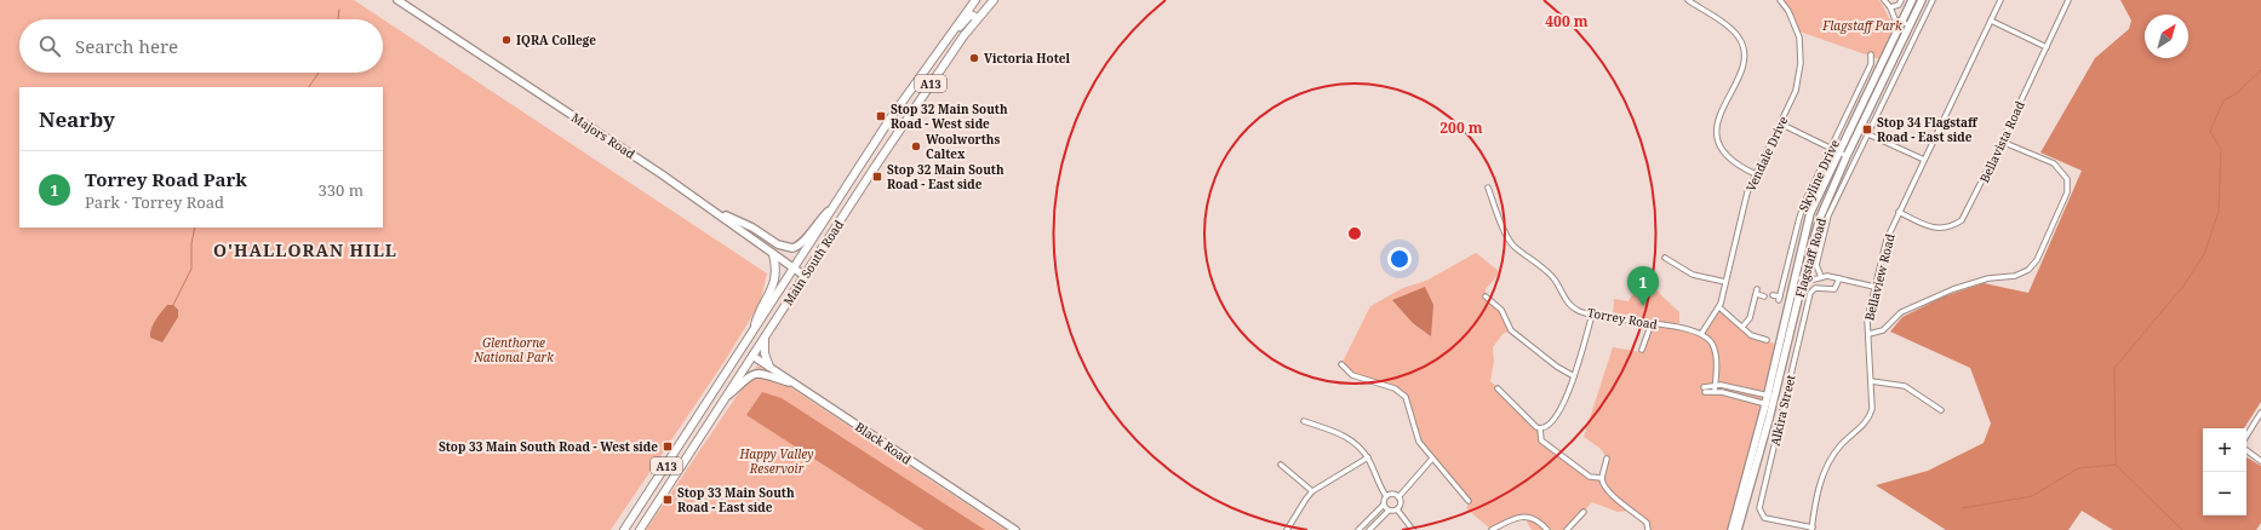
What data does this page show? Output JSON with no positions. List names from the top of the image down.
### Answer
{
  "streets": {
    "highway": ["A13", "Main South Road"],
    "main road": ["Majors Road", "Flagstaff Road", "Black Road"],
    "street": [
      "Bellavista Road",
      "Vendale Drive",
      "Skyline Drive",
      "Bellaview Road",
      "Torrey Road",
      "Alkira Street"
    ]
  },
  "crossings": [
    ["A13", "Majors Road"],
    ["A13", "Main South Road"],
    ["A13", "Black Road"],
    ["Majors Road", "Main South Road"],
    ["Bellavista Road", "Bellaview Road"],
    ["Vendale Drive", "Torrey Road"],
    ["Skyline Drive", "Flagstaff Road"],
    ["Main South Road", "Black Road"],
    ["Bellaview Road", "Alkira Street"]
  ],
  "districts": ["O'HALLORAN HILL"],
  "parks": ["Flagstaff Park", "Glenthorne National Park", "Happy Valley Reservoir"],
  "places": {
    "other": ["IQRA College", "Victoria Hotel", "Woolworths Caltex"],
    "transit": [
      "Stop 32 Main South Road - West side",
      "Stop 34 Flagstaff Road - East side",
      "Stop 32 Main South Road - East side",
      "Stop 33 Main South Road - West side",
      "Stop 33 Main South Road - East side"
    ]
  },
  "north": "top right",
  "page": {
    "search": "Search here",
    "heading": "Nearby",
    "list": [
      {
        "mark": "1",
        "name": "Torrey Road Park",
        "note": "Park · Torrey Road",
        "value": "330 m"
      }
    ],
    "pins": "1",
    "map_buttons": ["+", "−"]
  },
  "rings": ["400 m", "200 m"]
}
